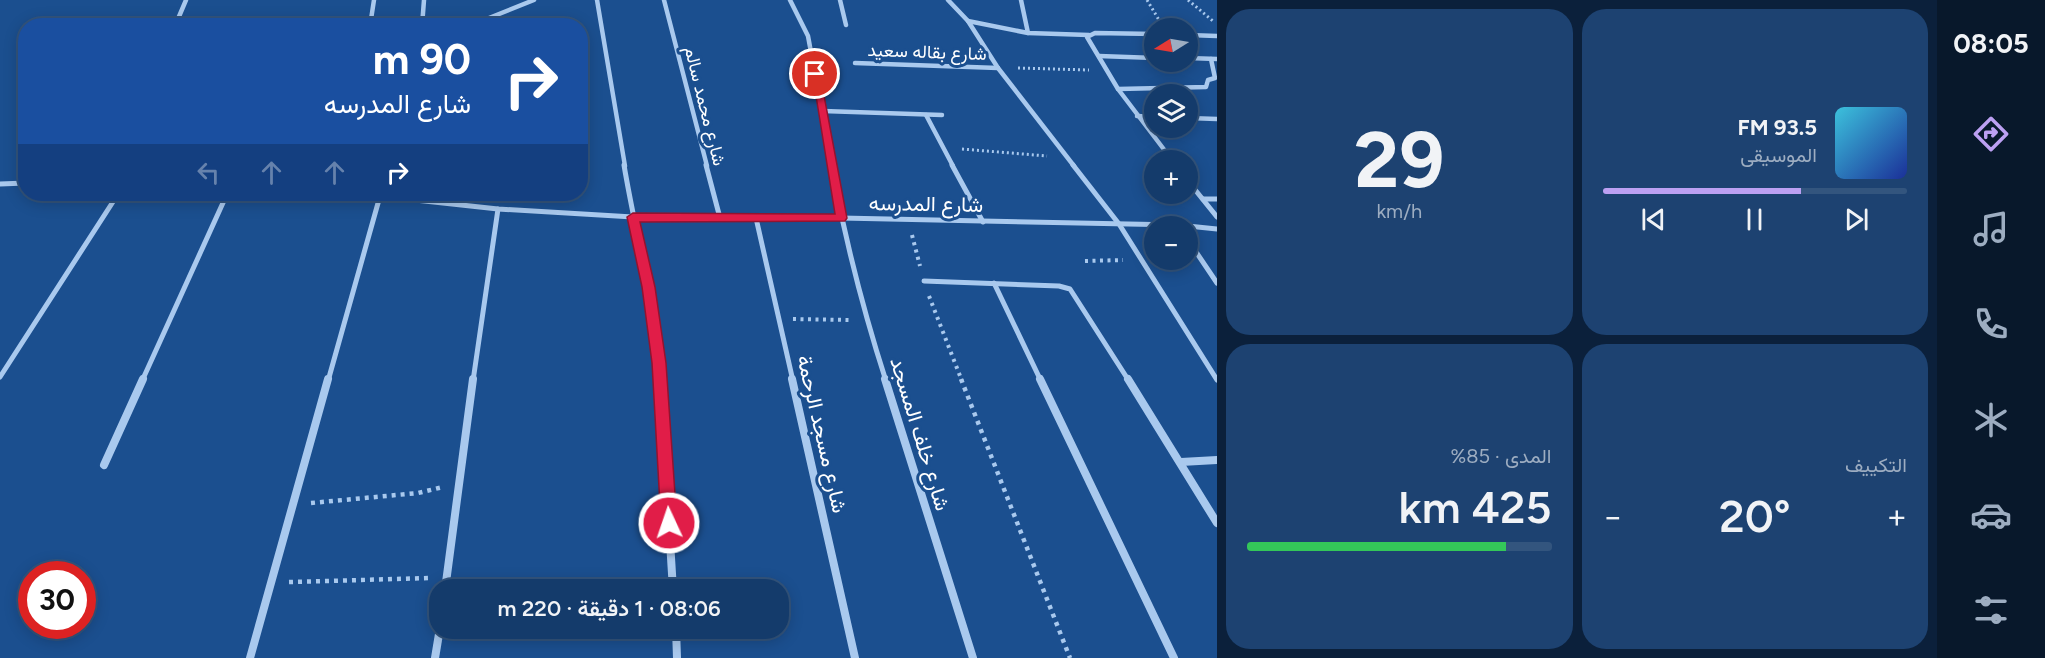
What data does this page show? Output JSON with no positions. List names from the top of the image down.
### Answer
{
  "streets": {
    "street": [
      "شارع بقاله سعيد",
      "شارع محمد سالم",
      "شارع المدرسه",
      "شارع مسجد الرحمة",
      "شارع خلف المسجد"
    ]
  },
  "crossings": [
    ["شارع محمد سالم", "شارع المدرسه"],
    ["شارع المدرسه", "شارع مسجد الرحمة"],
    ["شارع المدرسه", "شارع خلف المسجد"]
  ],
  "north": "left",
  "page": {
    "tabs": "08:05",
    "tile": [
      ["29", "km/h"],
      "التكييف",
      ["المدى · 85%", "425 km"]
    ],
    "map_buttons": ["+", "−"],
    "turn": ["90 m", "شارع المدرسه"],
    "song": ["93.5 FM", "الموسيقى"],
    "heat": ["−", "20°", "+"],
    "limit": "30",
    "trip": "08:06 · 1 دقيقة · 220 m"
  }
}
